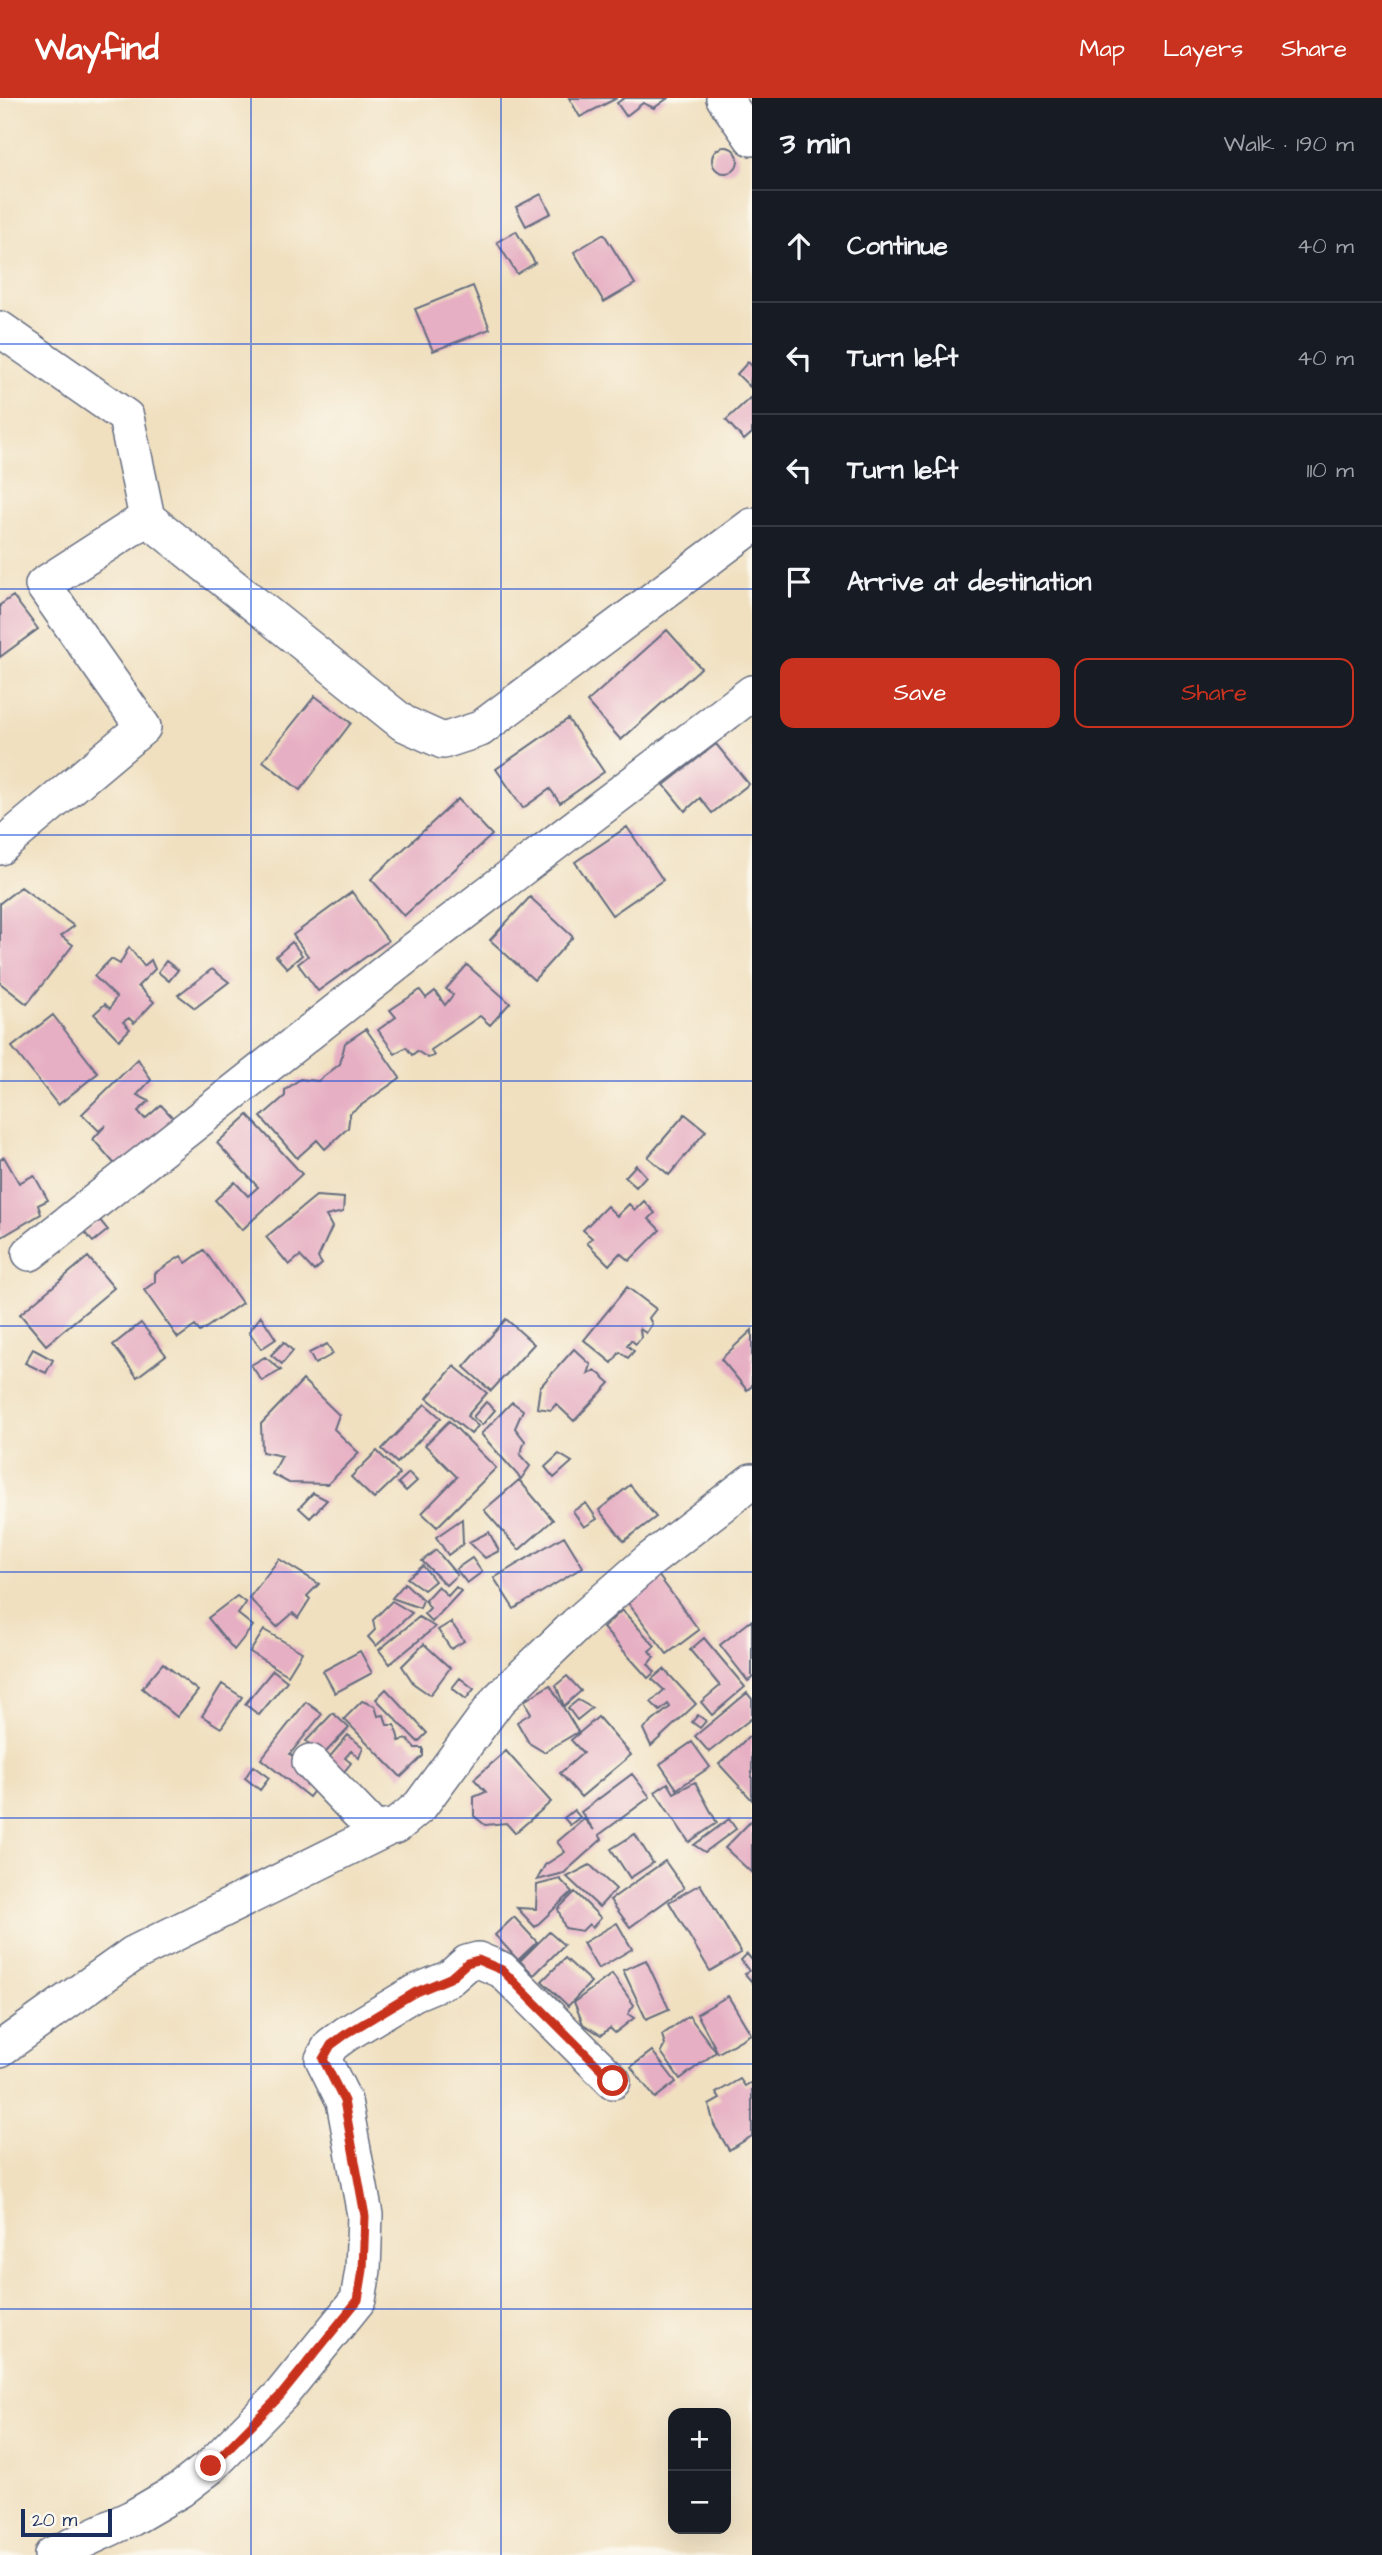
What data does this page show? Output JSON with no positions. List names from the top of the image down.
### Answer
{
  "scale_bar": "20 m",
  "page": {
    "header": "Wayfind",
    "nav": ["Map", "Layers", "Share"],
    "heading": ["3 min", "Walk · 190 m"],
    "list": [
      ["Continue", "40 m"],
      ["Turn left", "40 m"],
      ["Turn left", "110 m"],
      "Arrive at destination"
    ],
    "buttons": ["Save", "Share"],
    "map_buttons": ["+", "−"],
    "scale": "20 m"
  }
}
